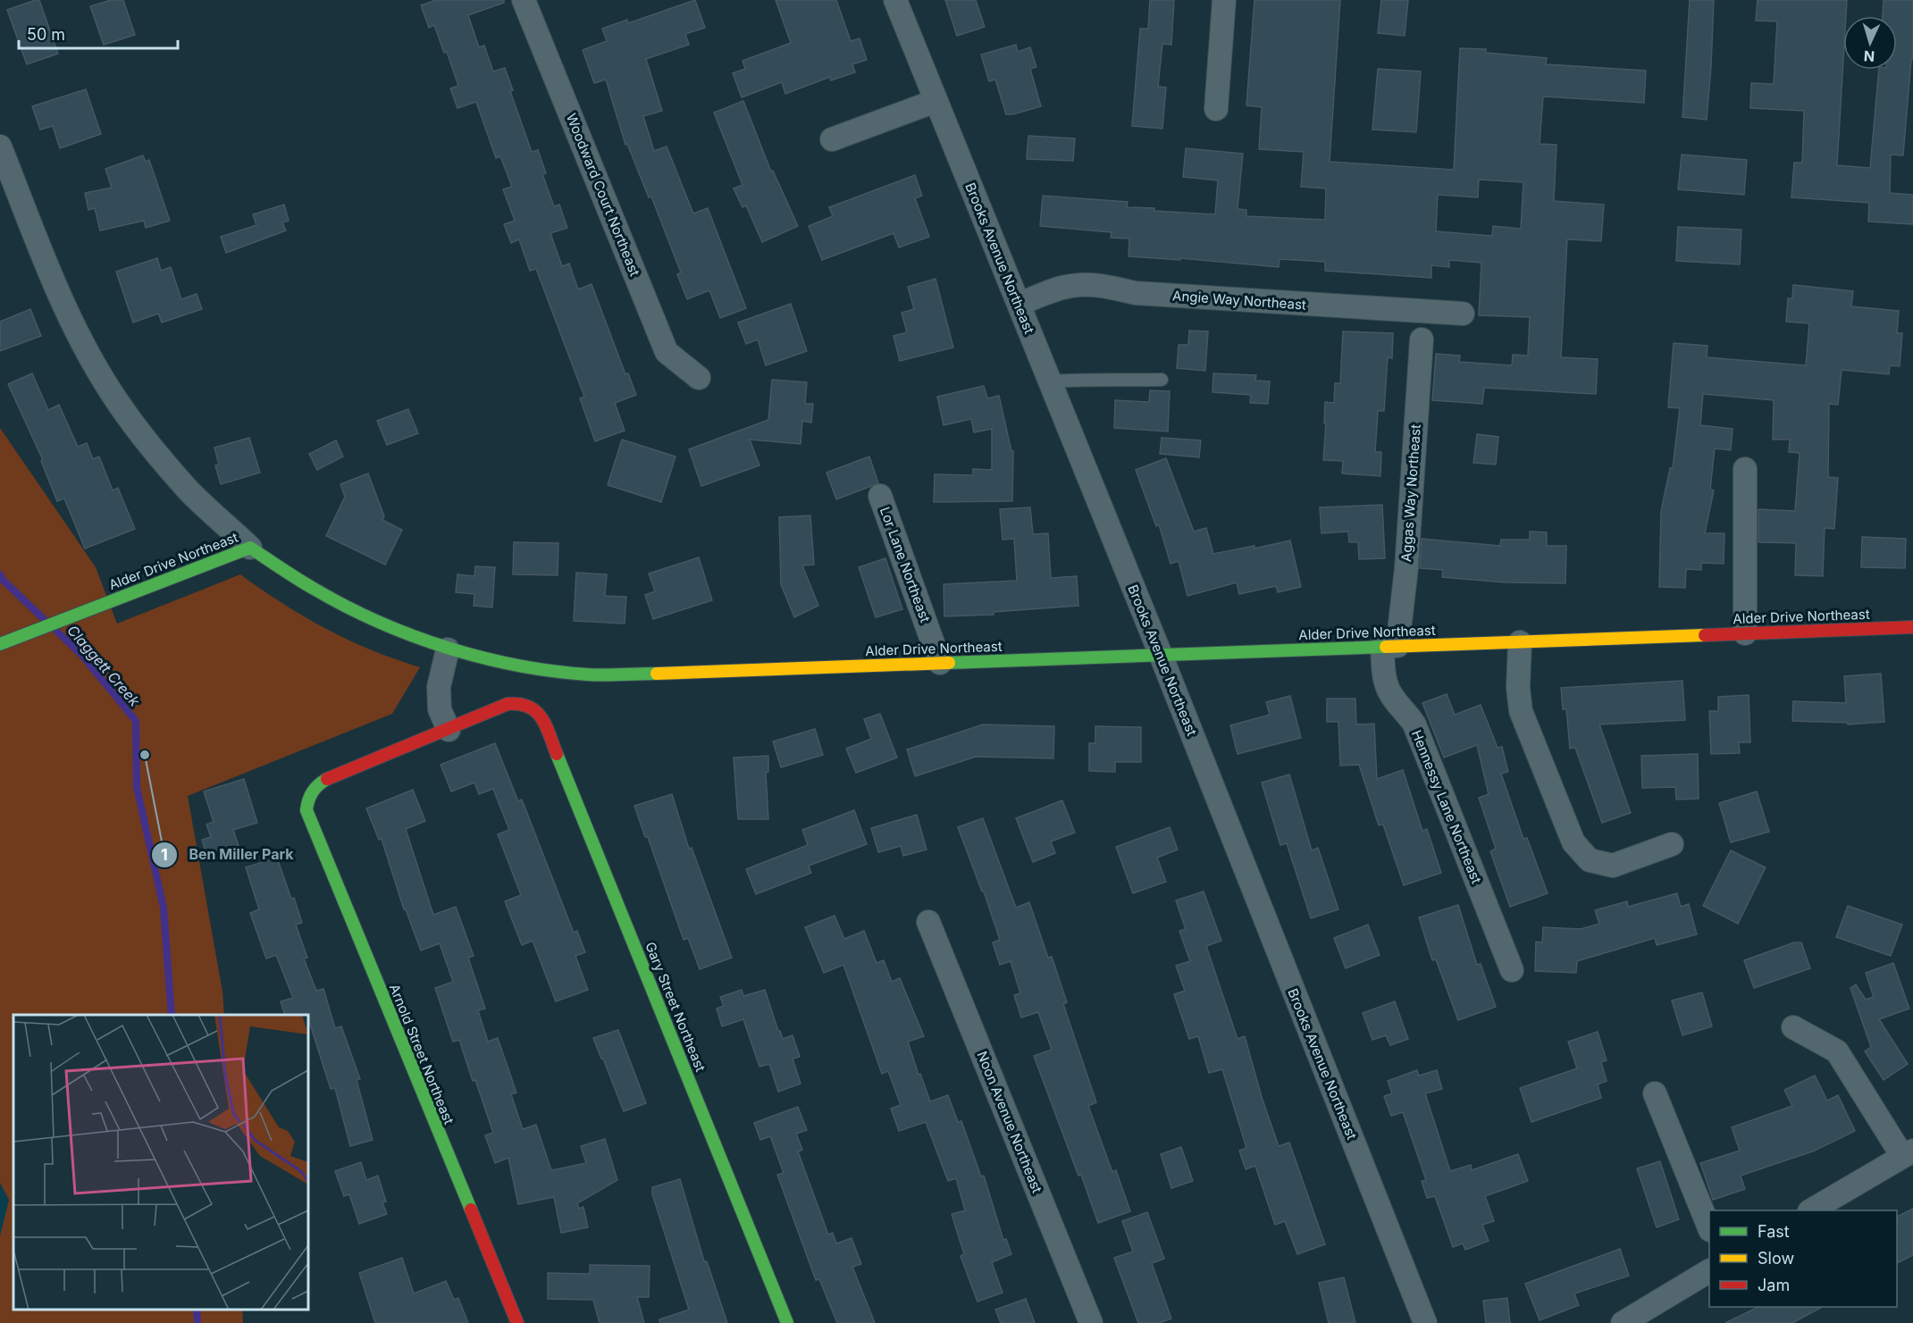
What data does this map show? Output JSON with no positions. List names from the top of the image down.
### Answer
{
  "streets": {
    "street": [
      "Woodward Court Northeast",
      "Brooks Avenue Northeast",
      "Angie Way Northeast",
      "Aggas Way Northeast",
      "Alder Drive Northeast",
      "Lor Lane Northeast",
      "Hennessy Lane Northeast",
      "Gary Street Northeast",
      "Arnold Street Northeast",
      "Noon Avenue Northeast"
    ]
  },
  "crossings": [
    ["Brooks Avenue Northeast", "Angie Way Northeast"],
    ["Brooks Avenue Northeast", "Alder Drive Northeast"],
    ["Aggas Way Northeast", "Alder Drive Northeast"],
    ["Aggas Way Northeast", "Hennessy Lane Northeast"],
    ["Alder Drive Northeast", "Lor Lane Northeast"],
    ["Alder Drive Northeast", "Hennessy Lane Northeast"],
    ["Gary Street Northeast", "Arnold Street Northeast"]
  ],
  "water": ["Claggett Creek"],
  "places": ["Ben Miller Park"],
  "legend": ["Fast", "Slow", "Jam"],
  "scale_bar": "50 m",
  "north": "bottom"
}
